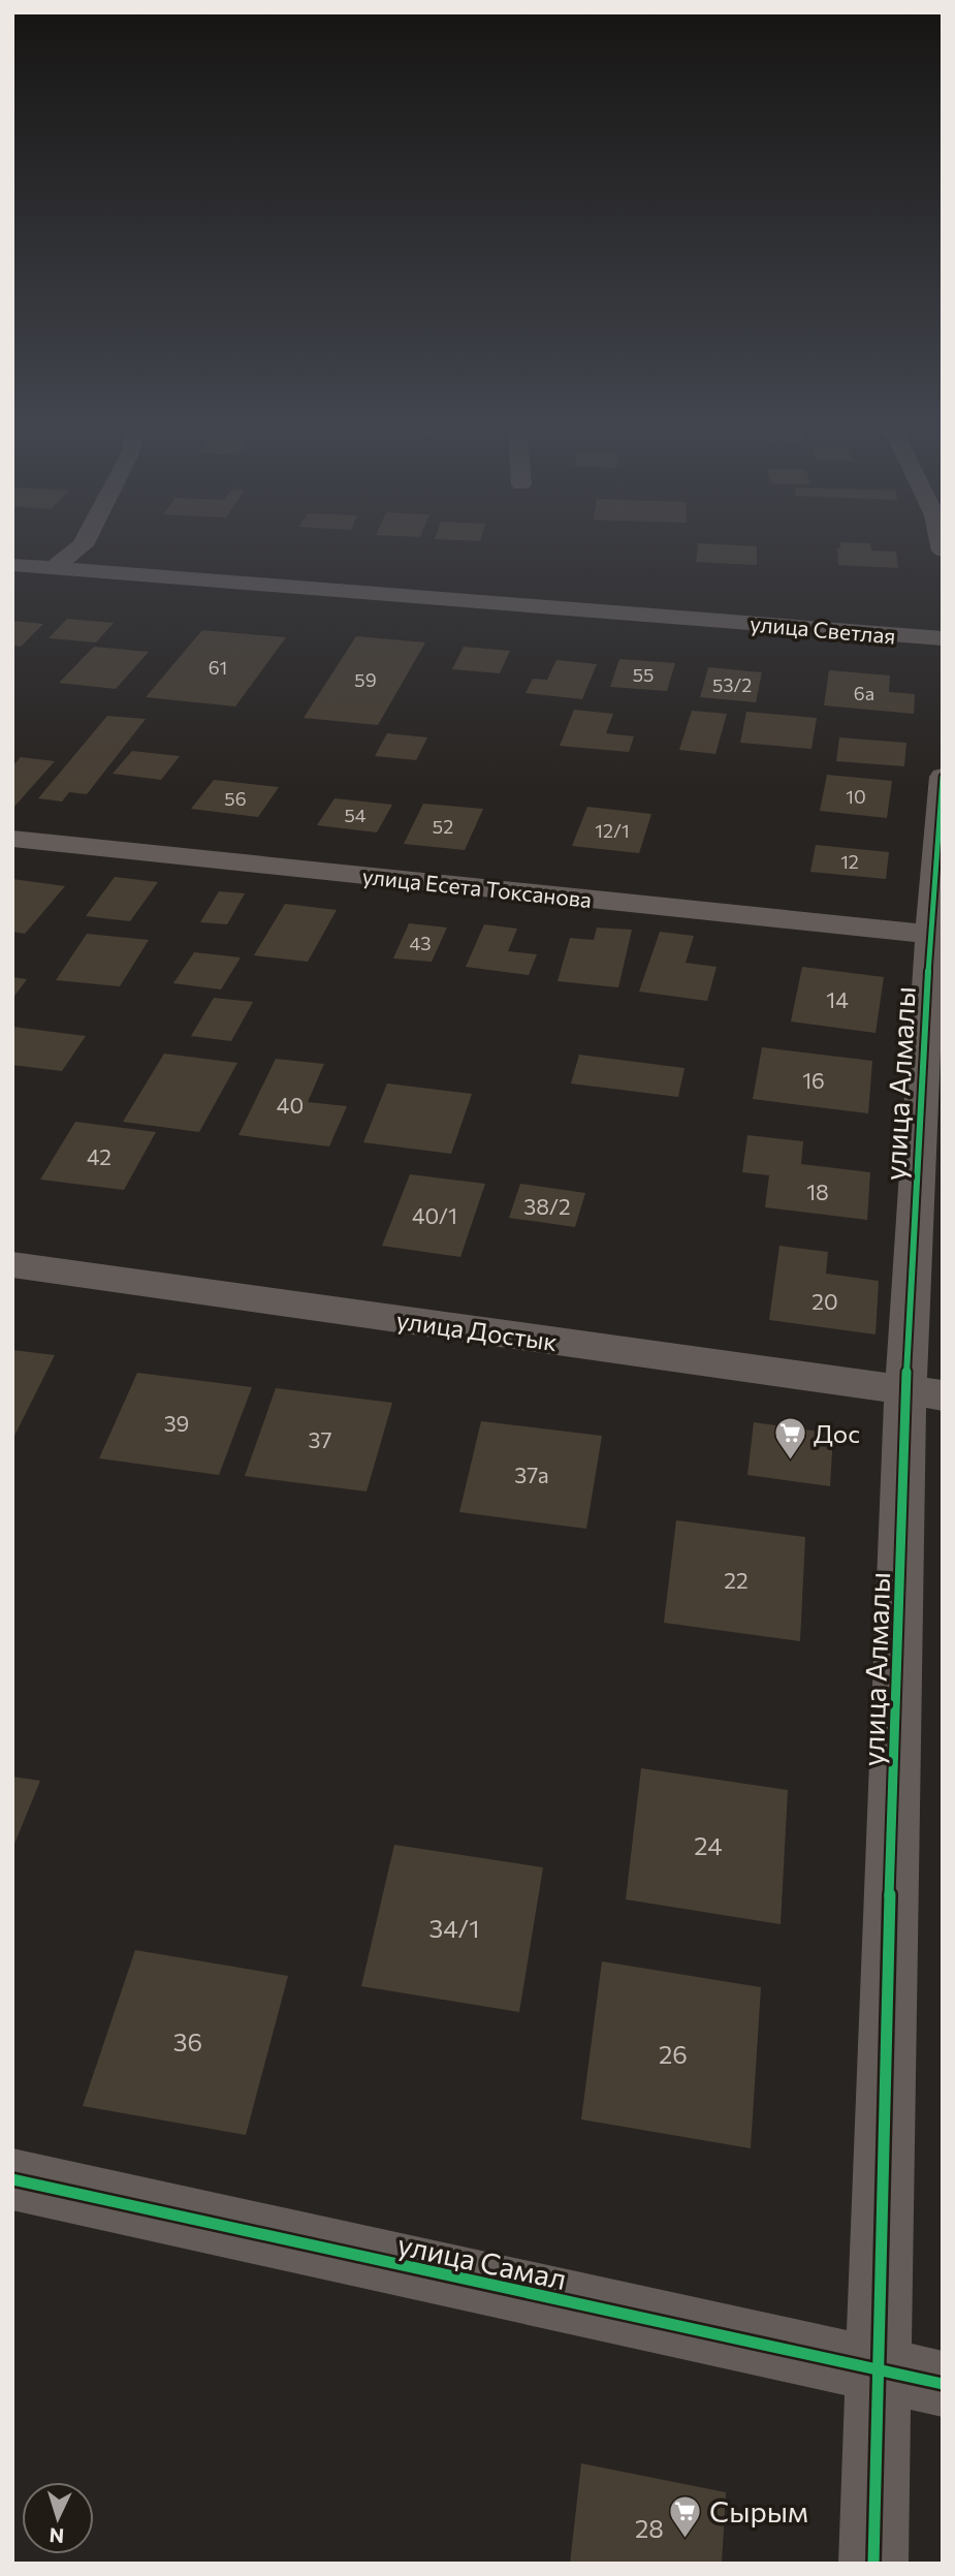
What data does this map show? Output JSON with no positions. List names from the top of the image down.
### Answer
{
  "streets": {
    "street": [
      "улица Светлая",
      "улица Есета Токсанова",
      "улица Алмалы",
      "улица Достык",
      "улица Самал"
    ]
  },
  "crossings": [
    ["улица Есета Токсанова", "улица Алмалы"],
    ["улица Алмалы", "улица Достык"],
    ["улица Алмалы", "улица Самал"]
  ],
  "places": {
    "supermarket": ["Дос", "Сырым"]
  },
  "house_numbers": [
    "61",
    "55",
    "59",
    "53/2",
    "6а",
    "10",
    "56",
    "54",
    "52",
    "12/1",
    "12",
    "43",
    "14",
    "16",
    "40",
    "42",
    "18",
    "38/2",
    "40/1",
    "20",
    "39",
    "37",
    "37а",
    "22",
    "24",
    "34/1",
    "36",
    "26",
    "28"
  ],
  "north": "bottom"
}
